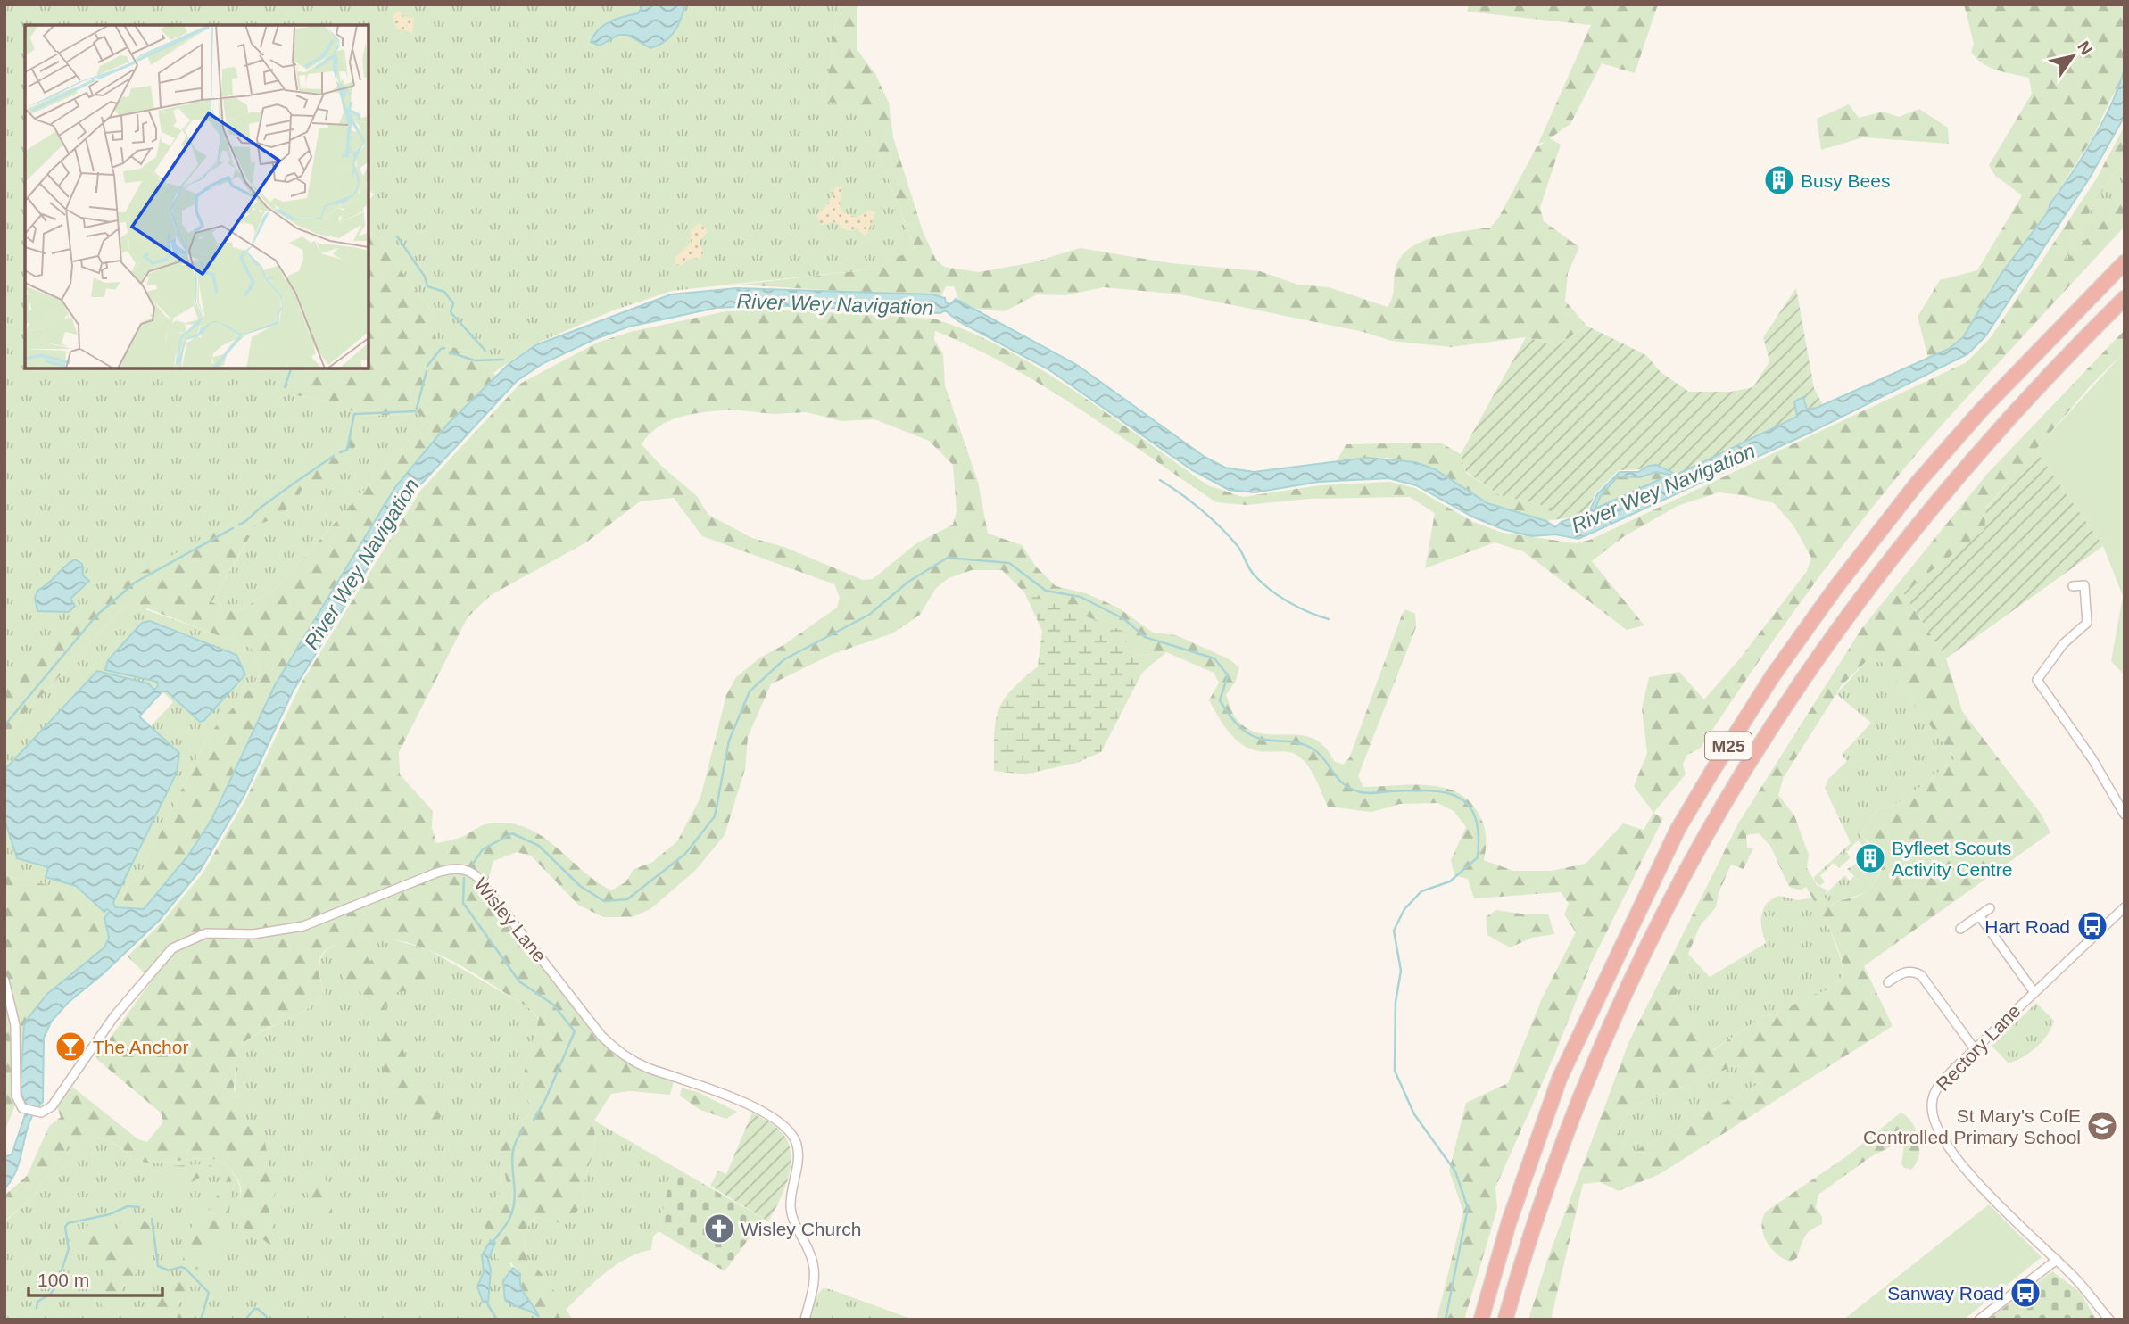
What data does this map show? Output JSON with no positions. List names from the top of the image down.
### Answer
{
  "streets": {
    "highway": ["M25"],
    "street": ["Wisley Lane", "Rectory Lane"]
  },
  "water": ["River Wey Navigation"],
  "places": {
    "building": ["Busy Bees", "Byfleet Scouts Activity Centre"],
    "bus stop": ["Hart Road", "Sanway Road"],
    "bar": ["The Anchor"],
    "school or university": ["St Mary's CofE Controlled Primary School"],
    "church": ["Wisley Church"]
  },
  "scale_bar": "100 m",
  "north": "top right"
}
